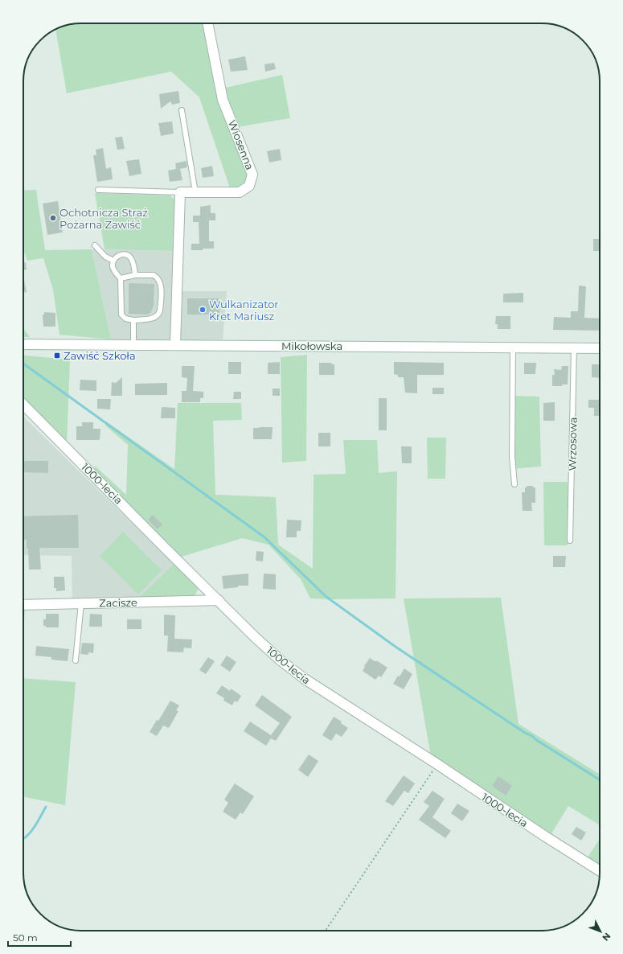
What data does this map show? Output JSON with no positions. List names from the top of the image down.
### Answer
{
  "streets": {
    "street": [
      "Wiosenna",
      "Mikołowska",
      "1000-lecia",
      "Zacisze"
    ],
    "lane": ["Wrzosowa"]
  },
  "crossings": [
    ["Mikołowska", "Wrzosowa"],
    ["1000-lecia", "Zacisze"]
  ],
  "places": {
    "other": ["Ochotnicza Straż Pożarna Zawiść", "Wulkanizator Kret Mariusz"],
    "transit": ["Zawiść Szkoła"]
  },
  "scale_bar": "50 m",
  "north": "bottom right"
}
